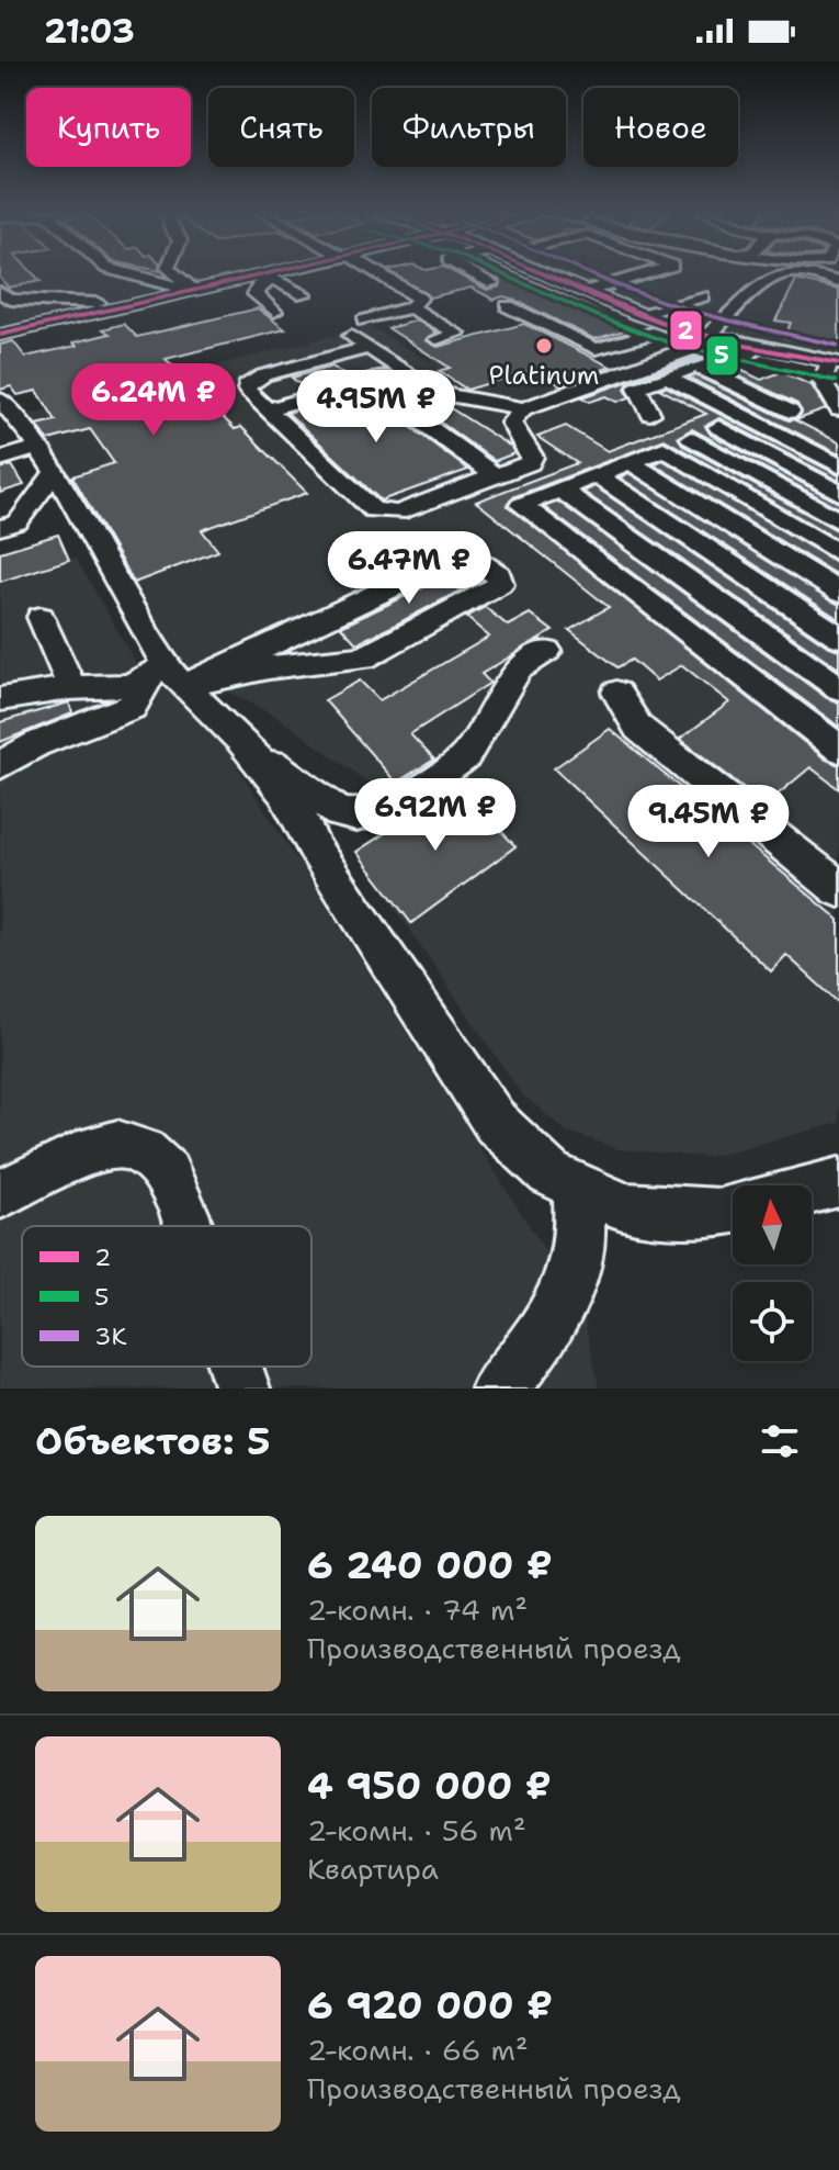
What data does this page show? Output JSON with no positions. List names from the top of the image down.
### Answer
{
  "places": ["Platinum"],
  "lines": ["transit line 2", "transit line 5", "transit line 3К"],
  "legend": ["2", "5", "3К"],
  "north": "top",
  "page": {
    "status": "21:03",
    "chip": [
      "Купить",
      "Снять",
      "Фильтры",
      "Новое"
    ],
    "price": [
      "6.24M ₽",
      "4.95M ₽",
      "6.47M ₽",
      "6.92M ₽",
      "9.45M ₽"
    ],
    "heading": "Объектов: 5",
    "list": [
      {
        "name": "6 240 000 ₽",
        "note": "2-комн. · 74 m² · Производственный проезд"
      },
      {
        "name": "4 950 000 ₽",
        "note": "2-комн. · 56 m² · Квартира"
      },
      {
        "name": "6 920 000 ₽",
        "note": "2-комн. · 66 m² · Производственный проезд"
      }
    ]
  }
}
